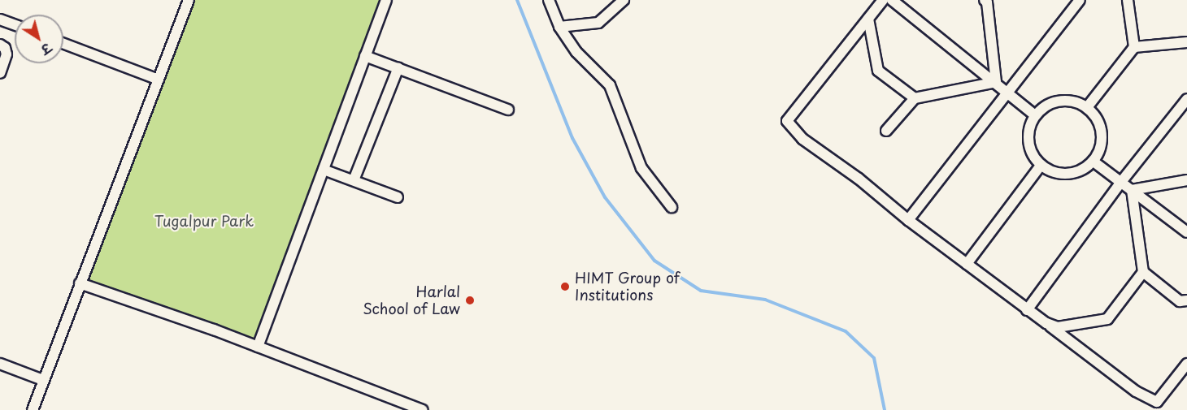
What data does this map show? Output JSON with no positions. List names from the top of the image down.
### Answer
{
  "parks": ["Tugalpur Park"],
  "places": ["HIMT Group of Institutions", "Harlal School of Law"],
  "north": "bottom right"
}
